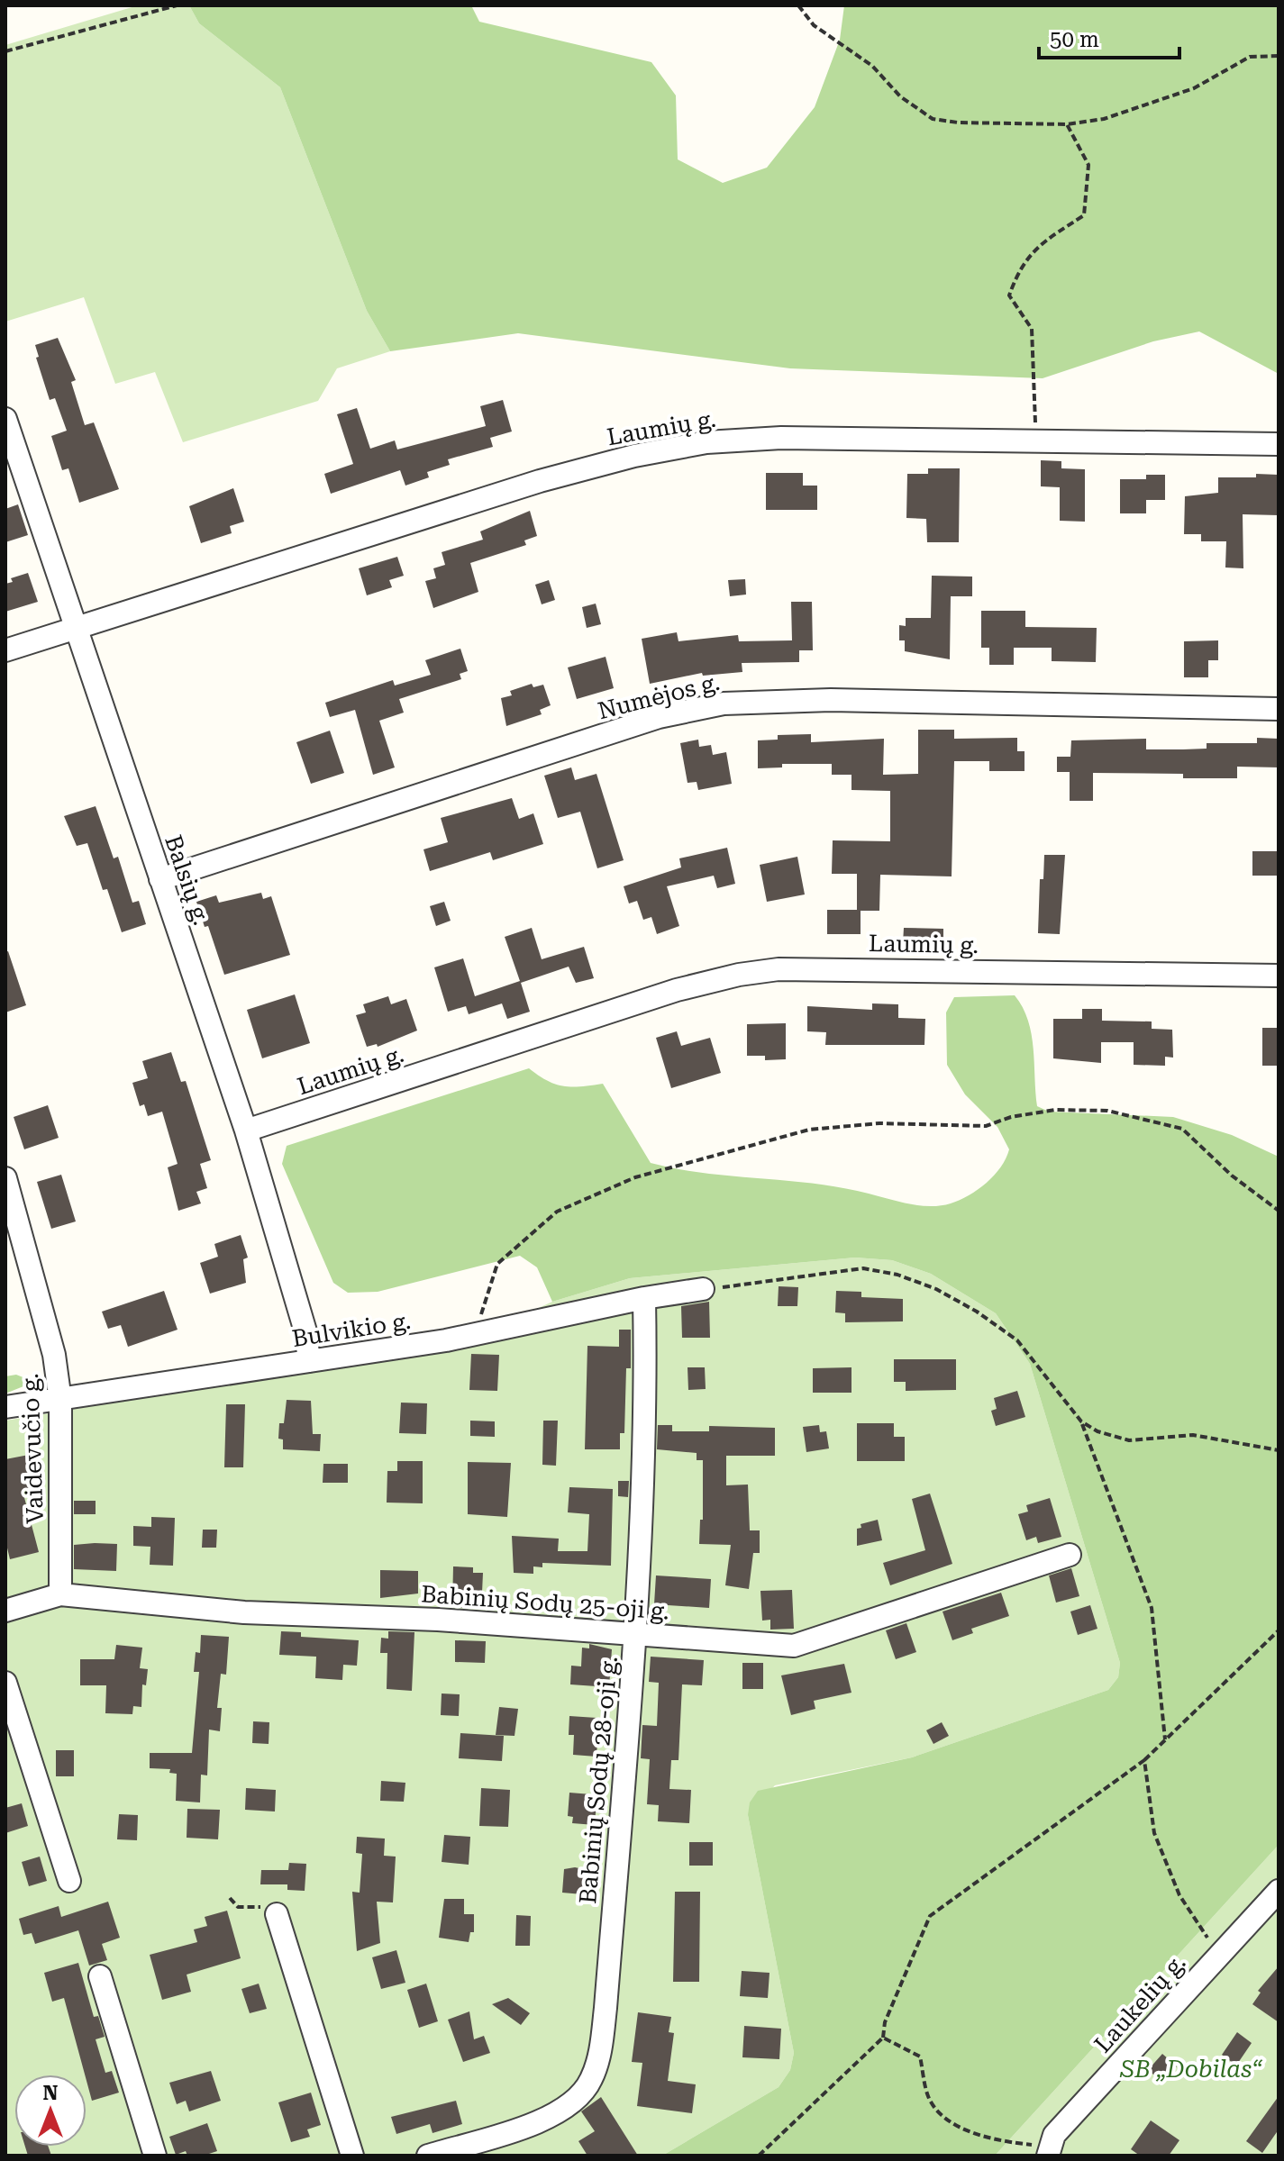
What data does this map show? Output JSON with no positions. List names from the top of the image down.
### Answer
{
  "streets": {
    "street": [
      "Laumių g.",
      "Numėjos g.",
      "Balsių g.",
      "Bulvikio g.",
      "Vaidevučio g.",
      "Babinių Sodų 25-oji g.",
      "Babinių Sodų 28-oji g.",
      "Laukelių g."
    ]
  },
  "crossings": [
    ["Laumių g.", "Balsių g."],
    ["Numėjos g.", "Balsių g."],
    ["Balsių g.", "Bulvikio g."],
    ["Bulvikio g.", "Vaidevučio g."],
    ["Bulvikio g.", "Babinių Sodų 28-oji g."],
    ["Vaidevučio g.", "Babinių Sodų 25-oji g."],
    ["Babinių Sodų 25-oji g.", "Babinių Sodų 28-oji g."]
  ],
  "parks": ["SB „Dobilas“"],
  "scale_bar": "50 m",
  "north": "top"
}
